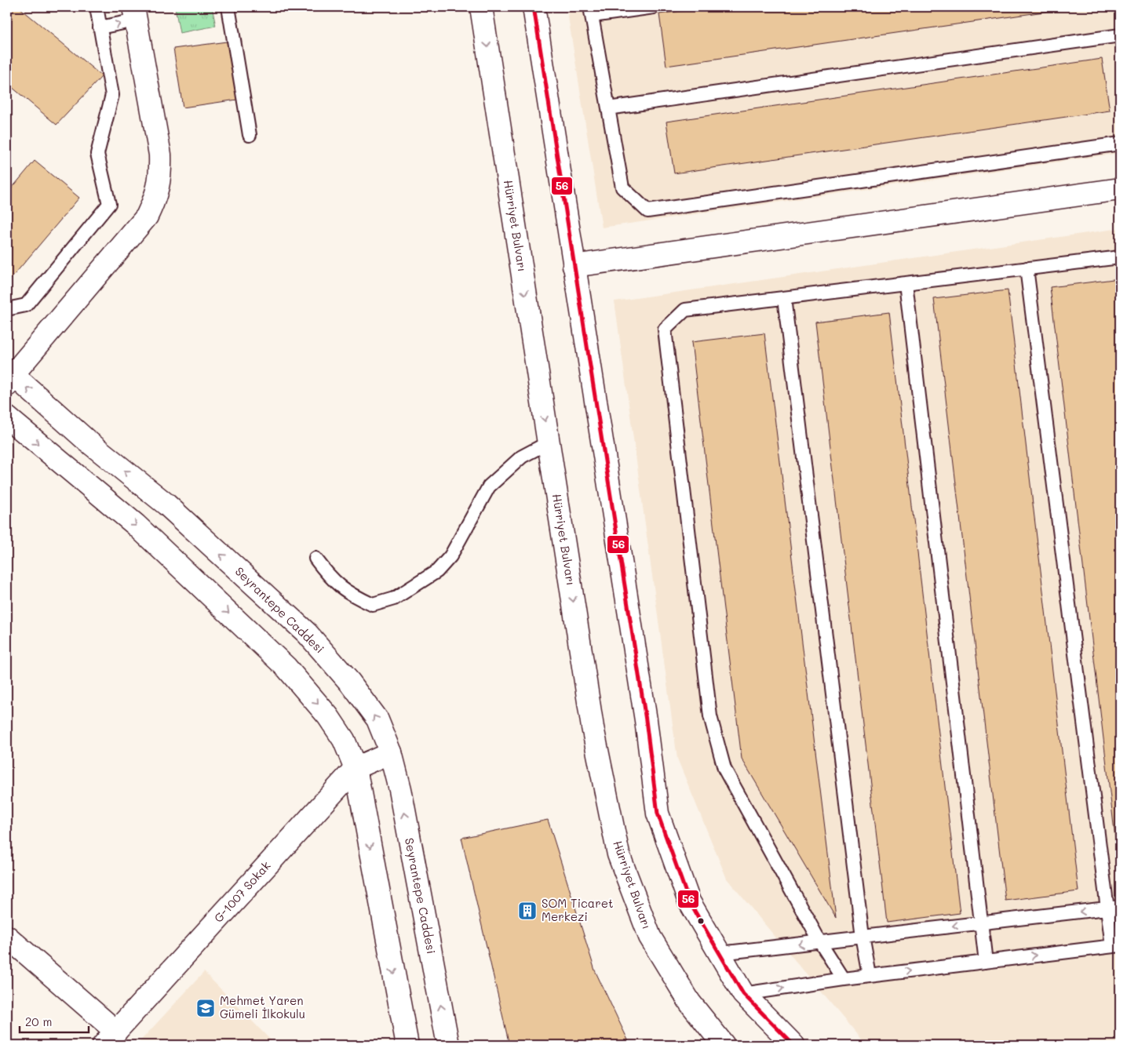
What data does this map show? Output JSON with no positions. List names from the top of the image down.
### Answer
{
  "streets": {
    "main road": ["Hürriyet Bulvarı", "Seyrantepe Caddesi", "G-1007 Sokak"]
  },
  "crossings": [
    ["Seyrantepe Caddesi", "G-1007 Sokak"]
  ],
  "places": {
    "building": ["SOM Ticaret Merkezi"],
    "school or university": ["Mehmet Yaren Gümeli İlkokulu"]
  },
  "lines": ["transit line 56"],
  "scale_bar": "20 m"
}
